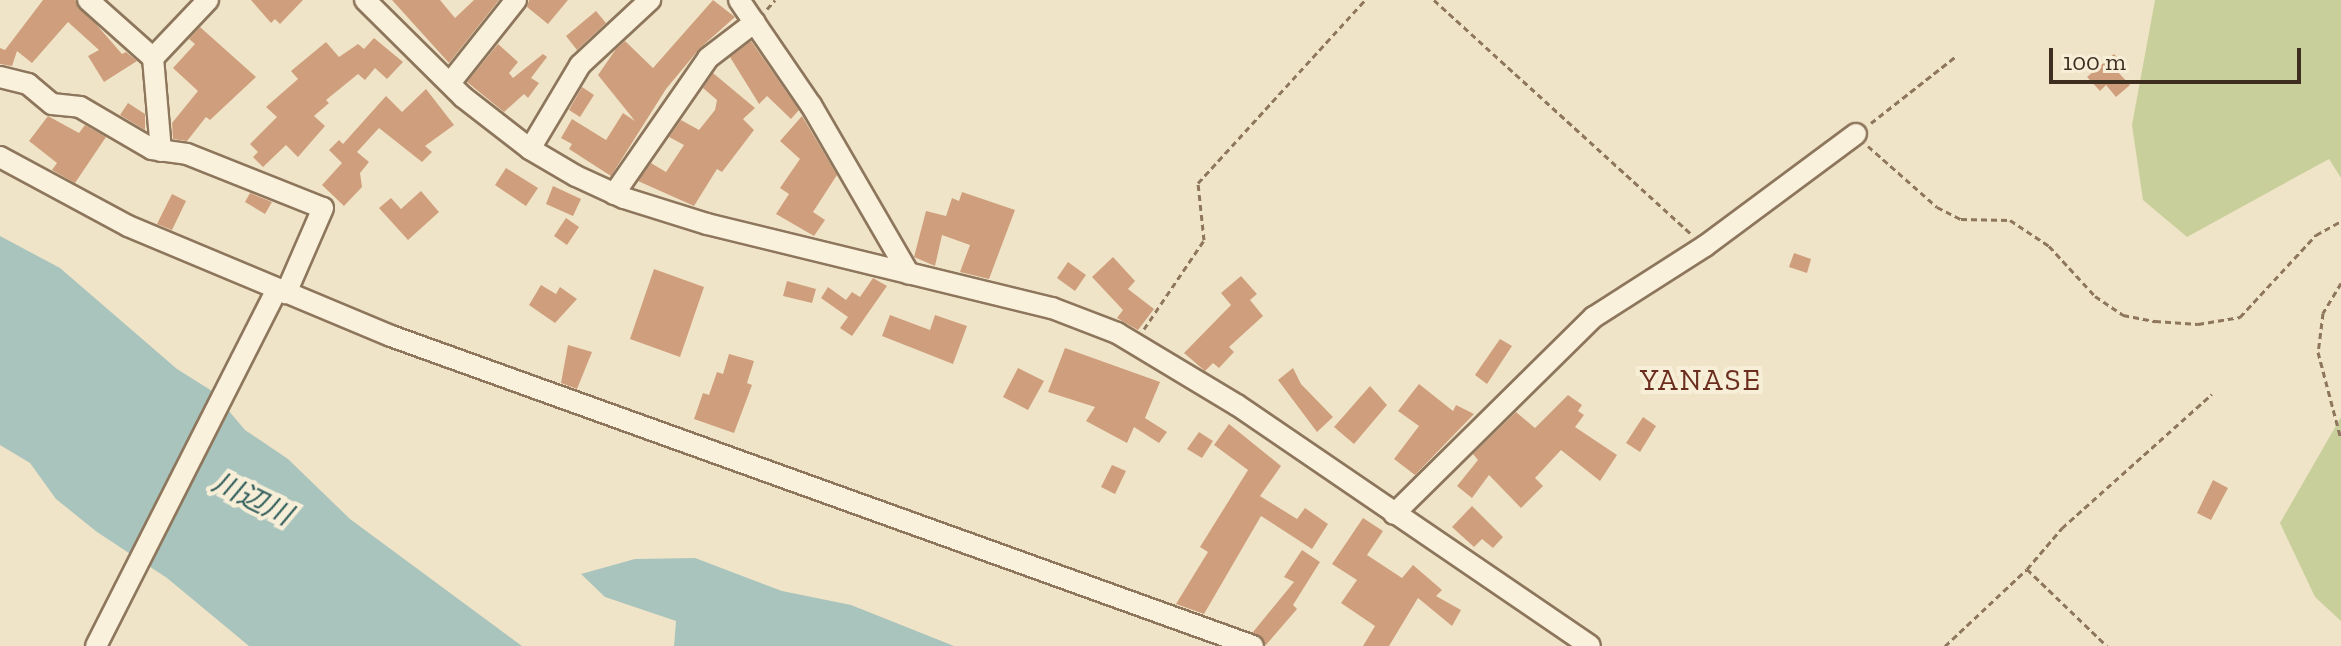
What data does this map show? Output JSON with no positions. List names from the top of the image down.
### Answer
{
  "districts": ["YANASE"],
  "water": ["川辺川"],
  "scale_bar": "100 m"
}
